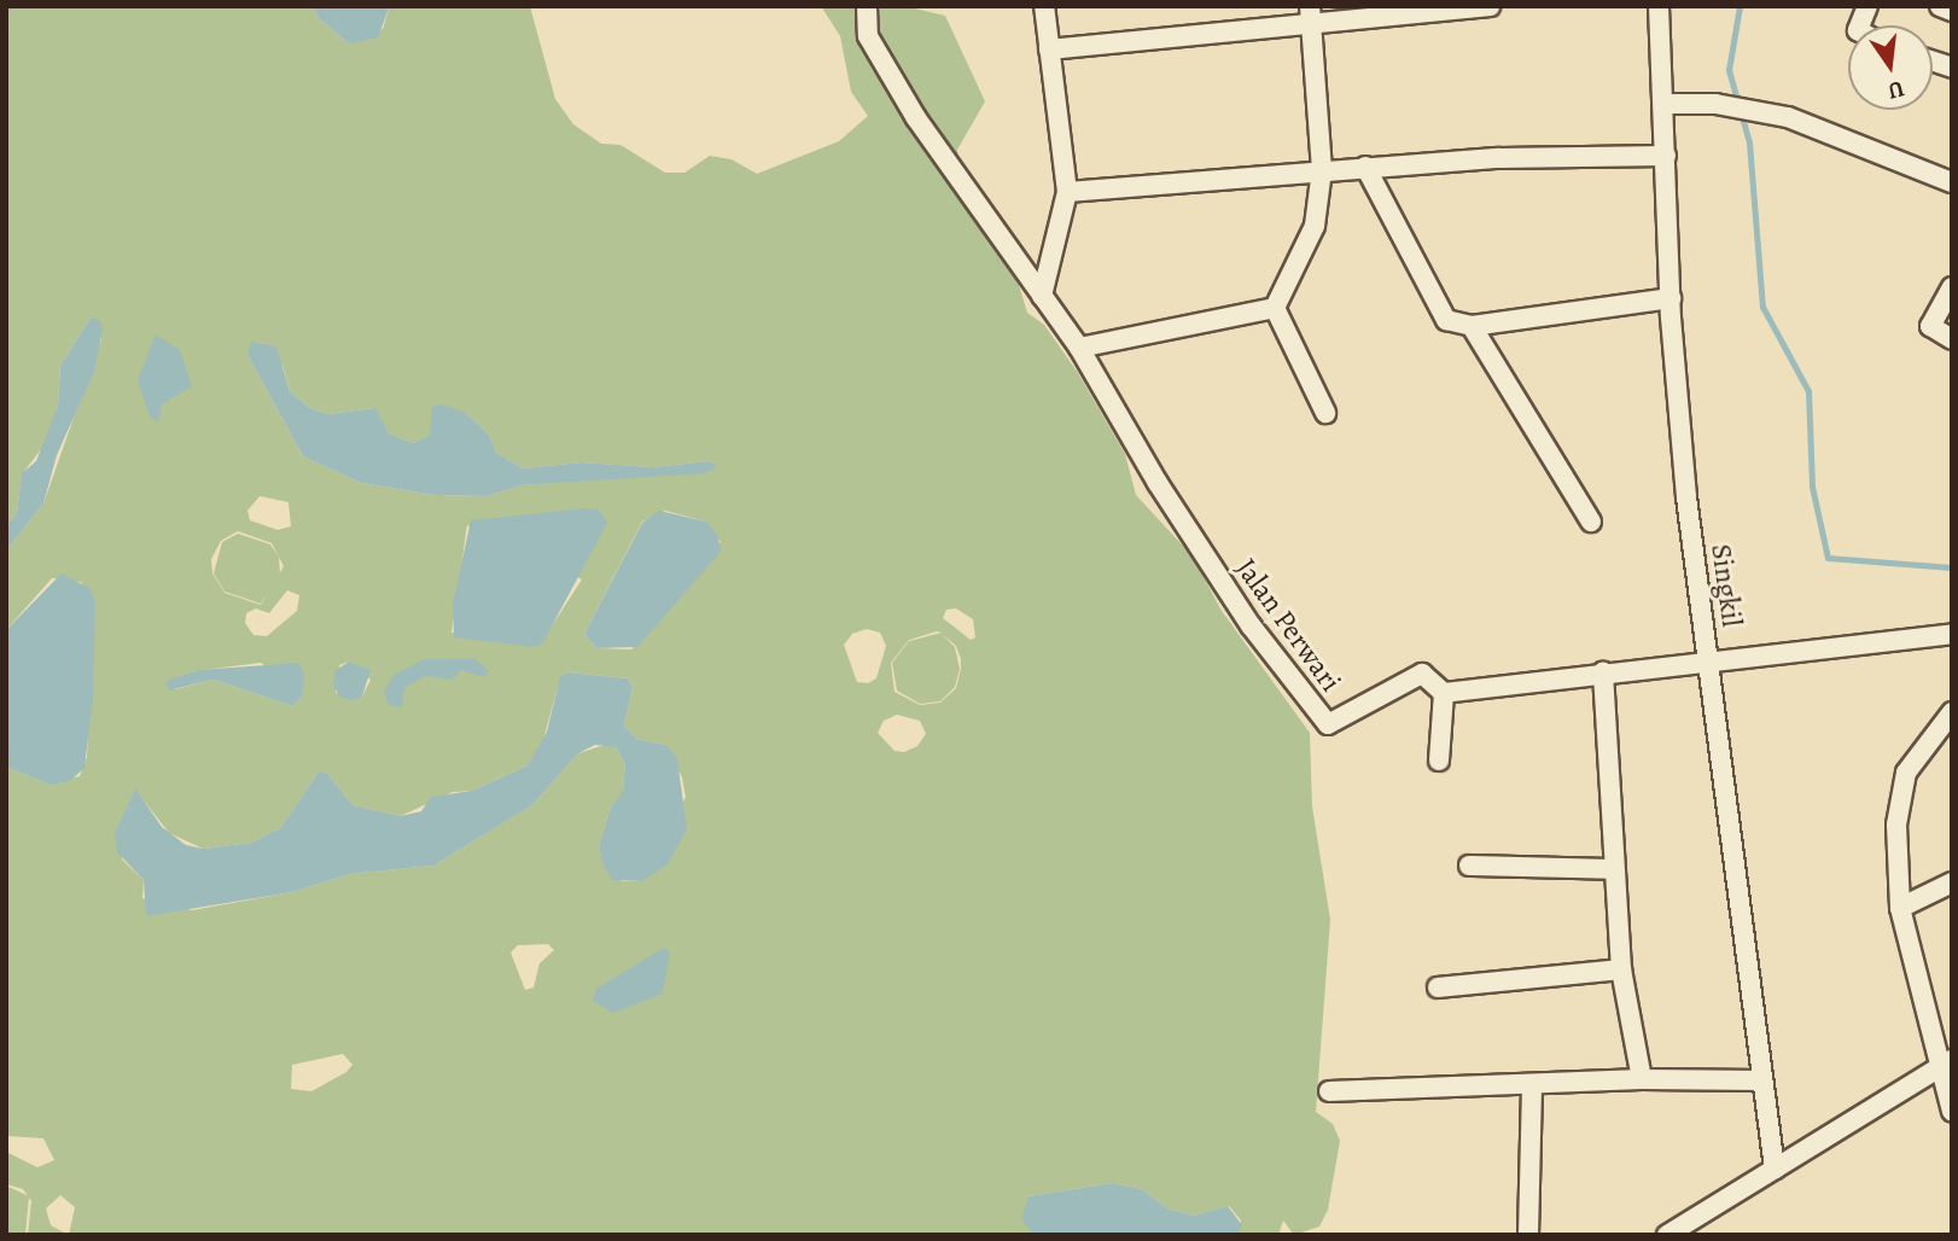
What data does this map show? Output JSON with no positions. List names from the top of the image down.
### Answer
{
  "streets": {
    "street": ["Singkil", "Jalan Perwari"]
  },
  "north": "bottom"
}
